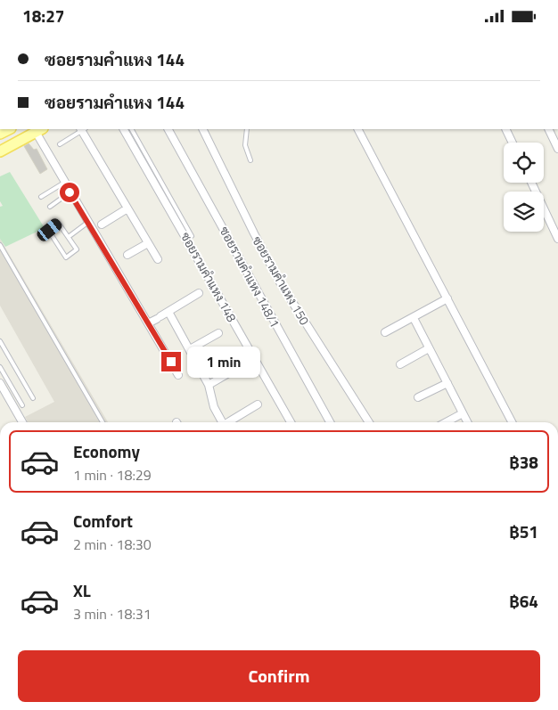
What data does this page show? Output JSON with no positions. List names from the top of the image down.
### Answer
{
  "streets": {
    "street": ["ซอยรามคำแหง 148", "ซอยรามคำแหง 148/1", "ซอยรามคำแหง 150"]
  },
  "page": {
    "status": "18:27",
    "banner": ["ซอยรามคำแหง 144", "ซอยรามคำแหง 144"],
    "bubble": "1 min",
    "list": [
      {
        "name": "Economy",
        "note": "1 min · 18:29",
        "value": "฿38"
      },
      {
        "name": "Comfort",
        "note": "2 min · 18:30",
        "value": "฿51"
      },
      {
        "name": "XL",
        "note": "3 min · 18:31",
        "value": "฿64"
      }
    ],
    "buttons": "Confirm"
  }
}
